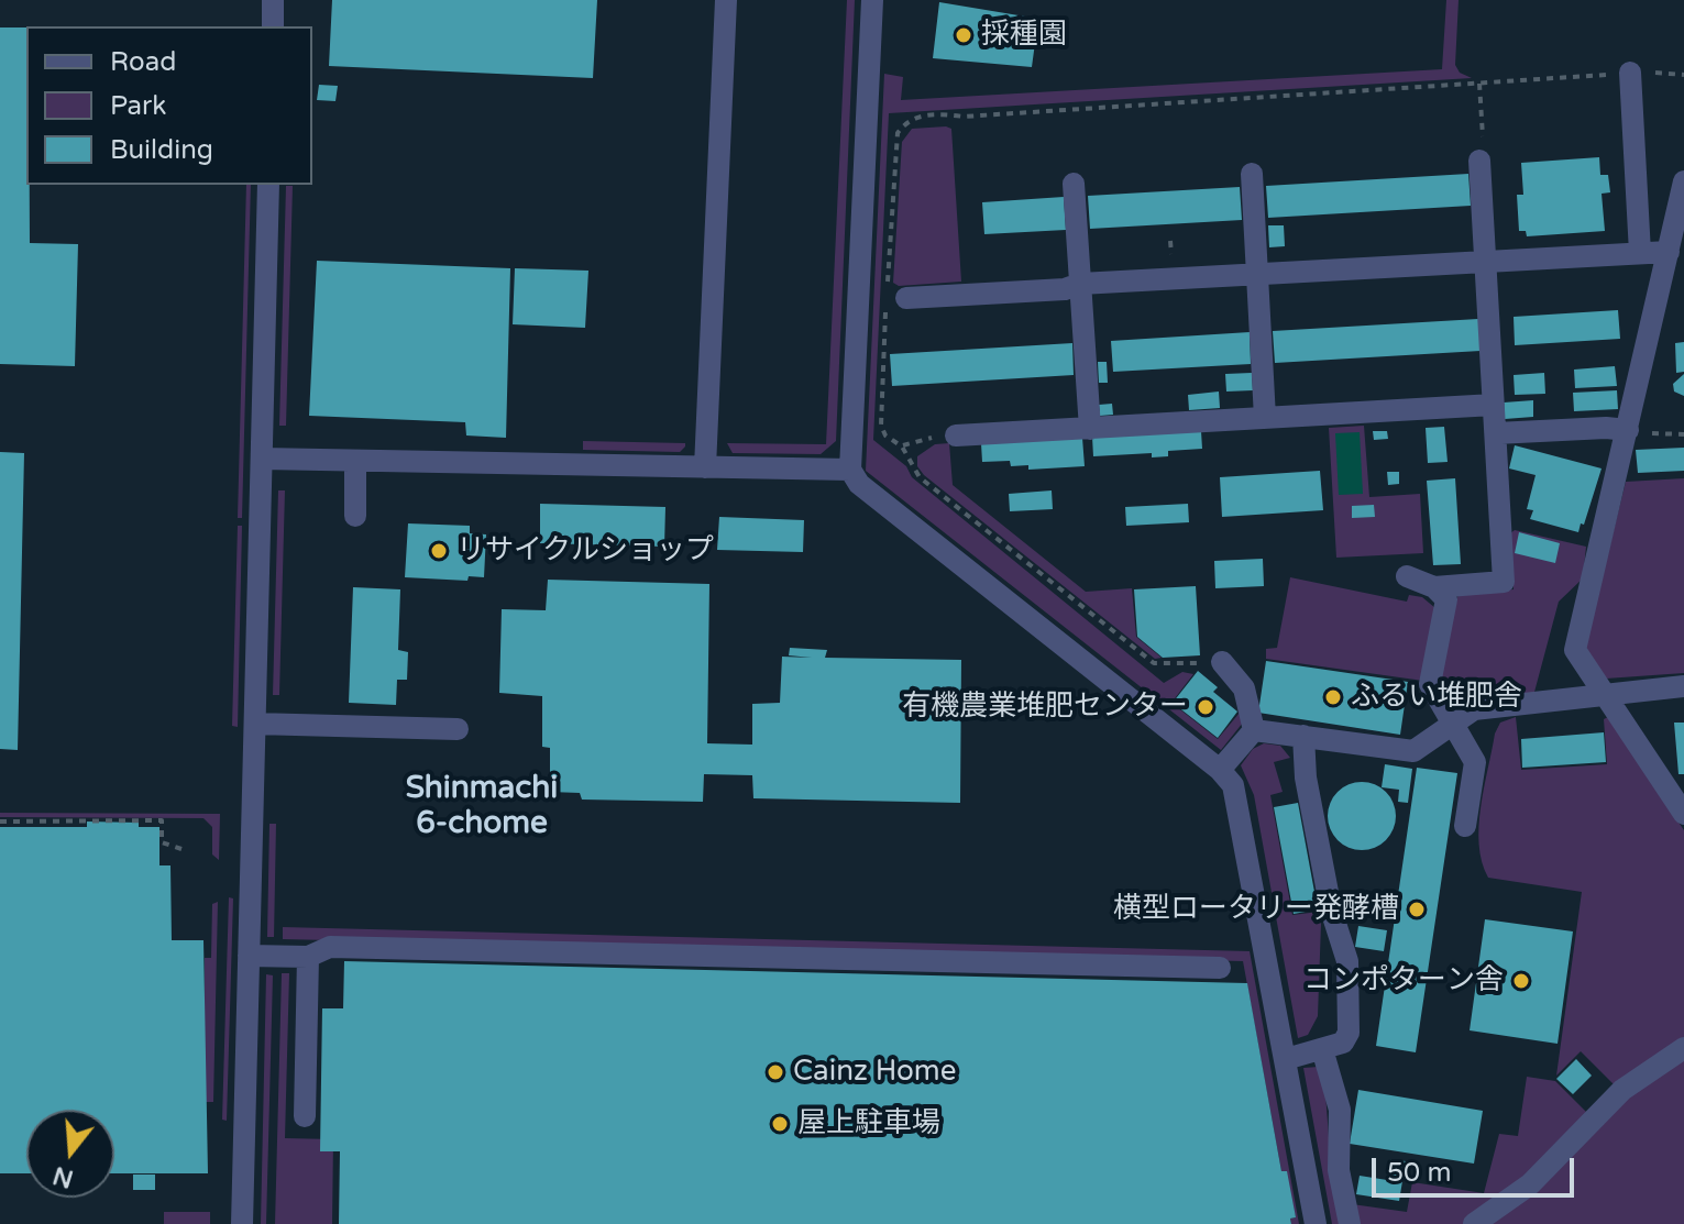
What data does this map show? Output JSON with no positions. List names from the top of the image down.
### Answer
{
  "districts": ["Shinmachi 6-chome"],
  "places": [
    "採種園",
    "リサイクルショップ",
    "ふるい堆肥舎",
    "有機農業堆肥センター",
    "横型ロータリー発酵槽",
    "コンポターン舎",
    "Cainz Home",
    "屋上駐車場"
  ],
  "legend": ["Road", "Park", "Building"],
  "scale_bar": "50 m",
  "north": "bottom"
}
